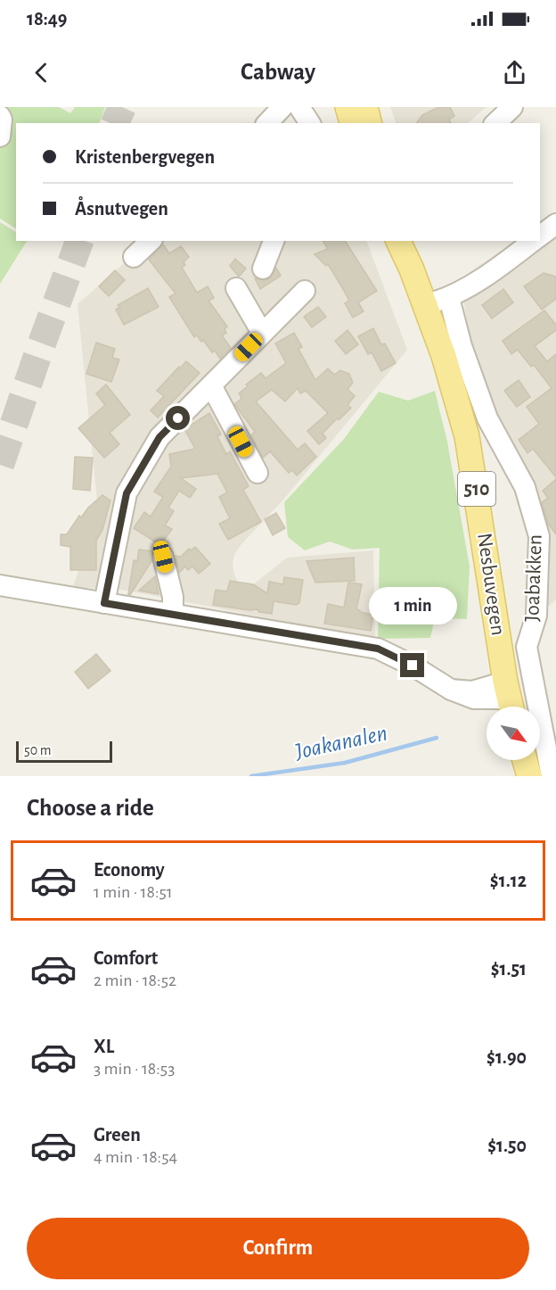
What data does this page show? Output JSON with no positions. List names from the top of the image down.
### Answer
{
  "streets": {
    "main road": ["510", "Nesbuvegen"],
    "street": ["Joabakken"]
  },
  "water": ["Joakanalen"],
  "scale_bar": "50 m",
  "north": "bottom right",
  "page": {
    "status": "18:49",
    "header": "Cabway",
    "banner": ["Kristenbergvegen", "Åsnutvegen"],
    "bubble": "1 min",
    "scale": "50 m",
    "heading": "Choose a ride",
    "list": [
      {
        "name": "Economy",
        "note": "1 min · 18:51",
        "value": "$1.12"
      },
      {
        "name": "Comfort",
        "note": "2 min · 18:52",
        "value": "$1.51"
      },
      {
        "name": "XL",
        "note": "3 min · 18:53",
        "value": "$1.90"
      },
      {
        "name": "Green",
        "note": "4 min · 18:54",
        "value": "$1.50"
      }
    ],
    "buttons": "Confirm"
  }
}
